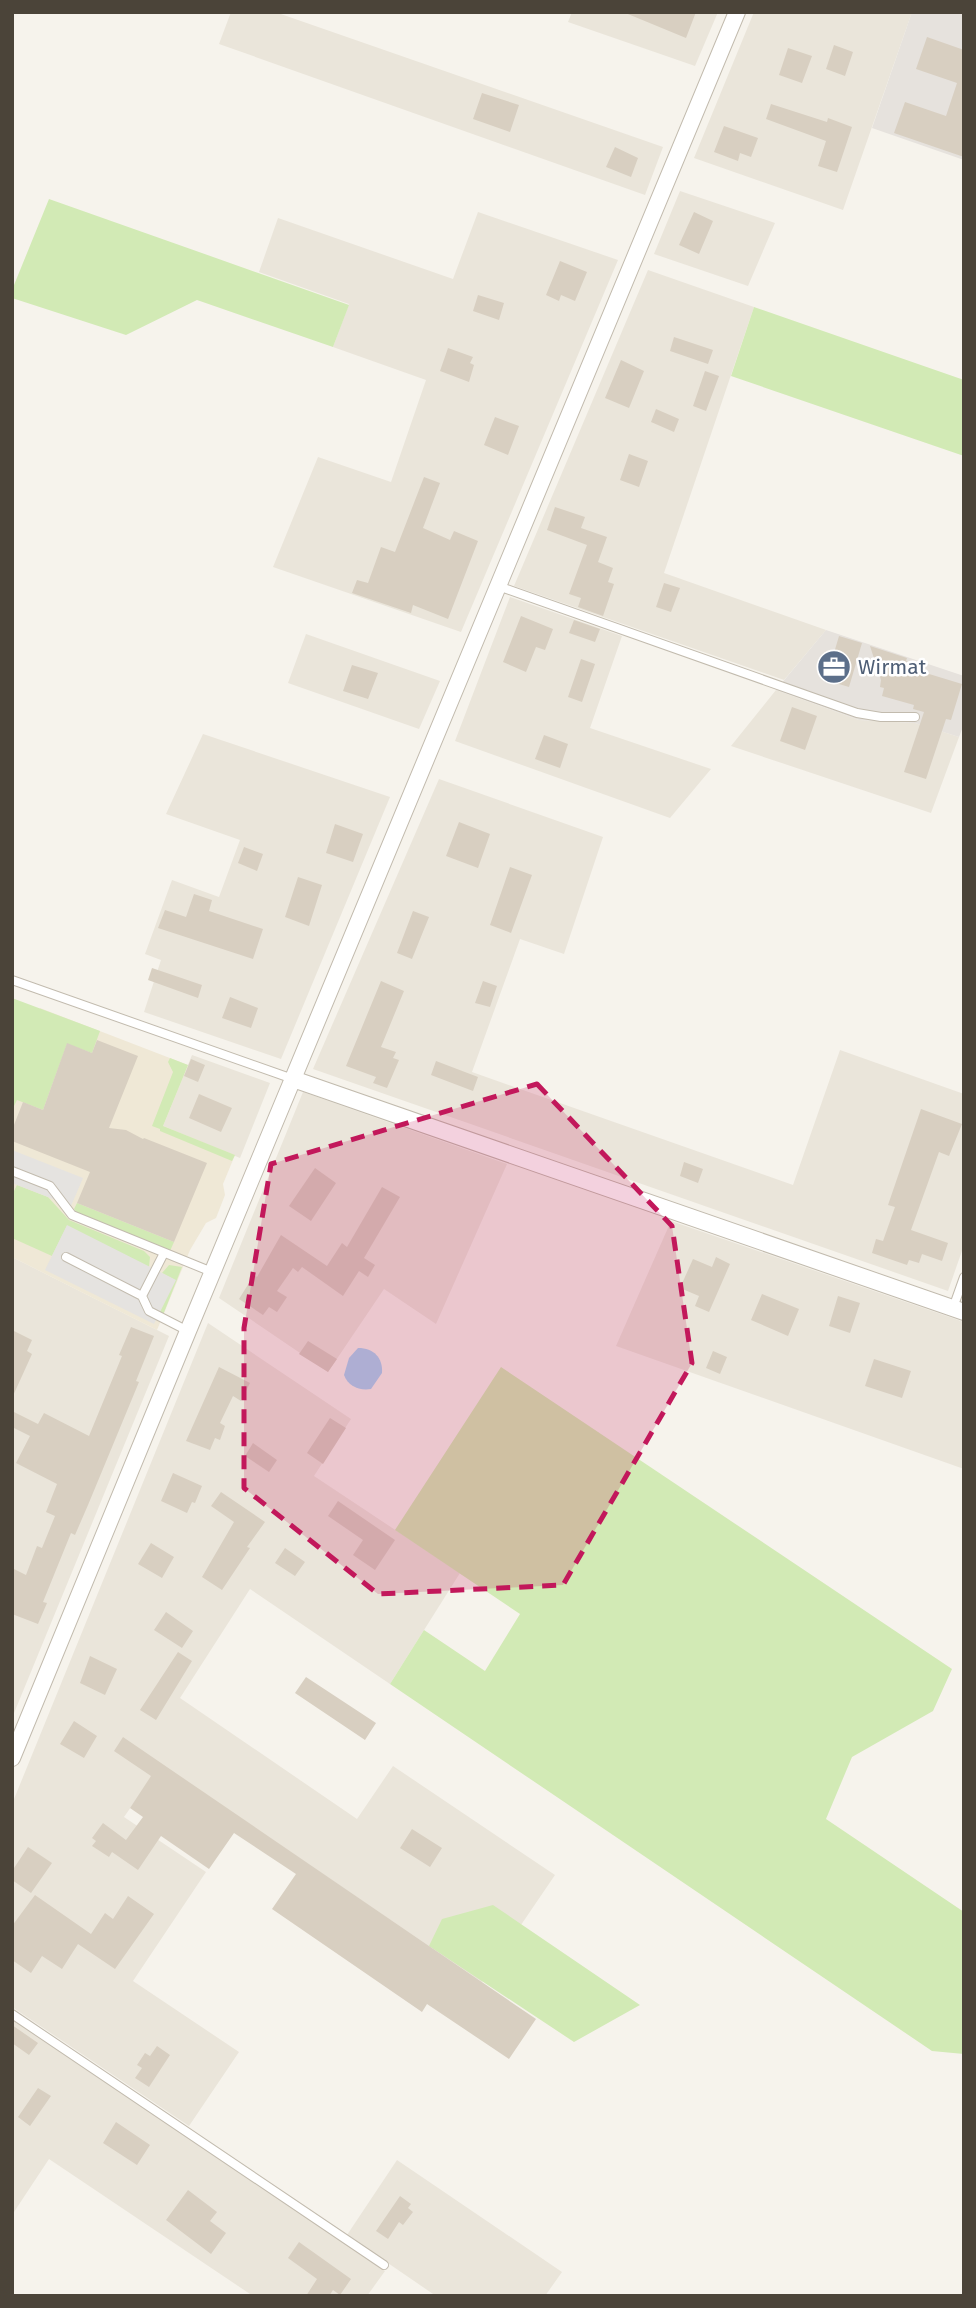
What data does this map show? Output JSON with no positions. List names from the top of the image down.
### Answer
{
  "places": {
    "office": ["Wirmat"]
  }
}
